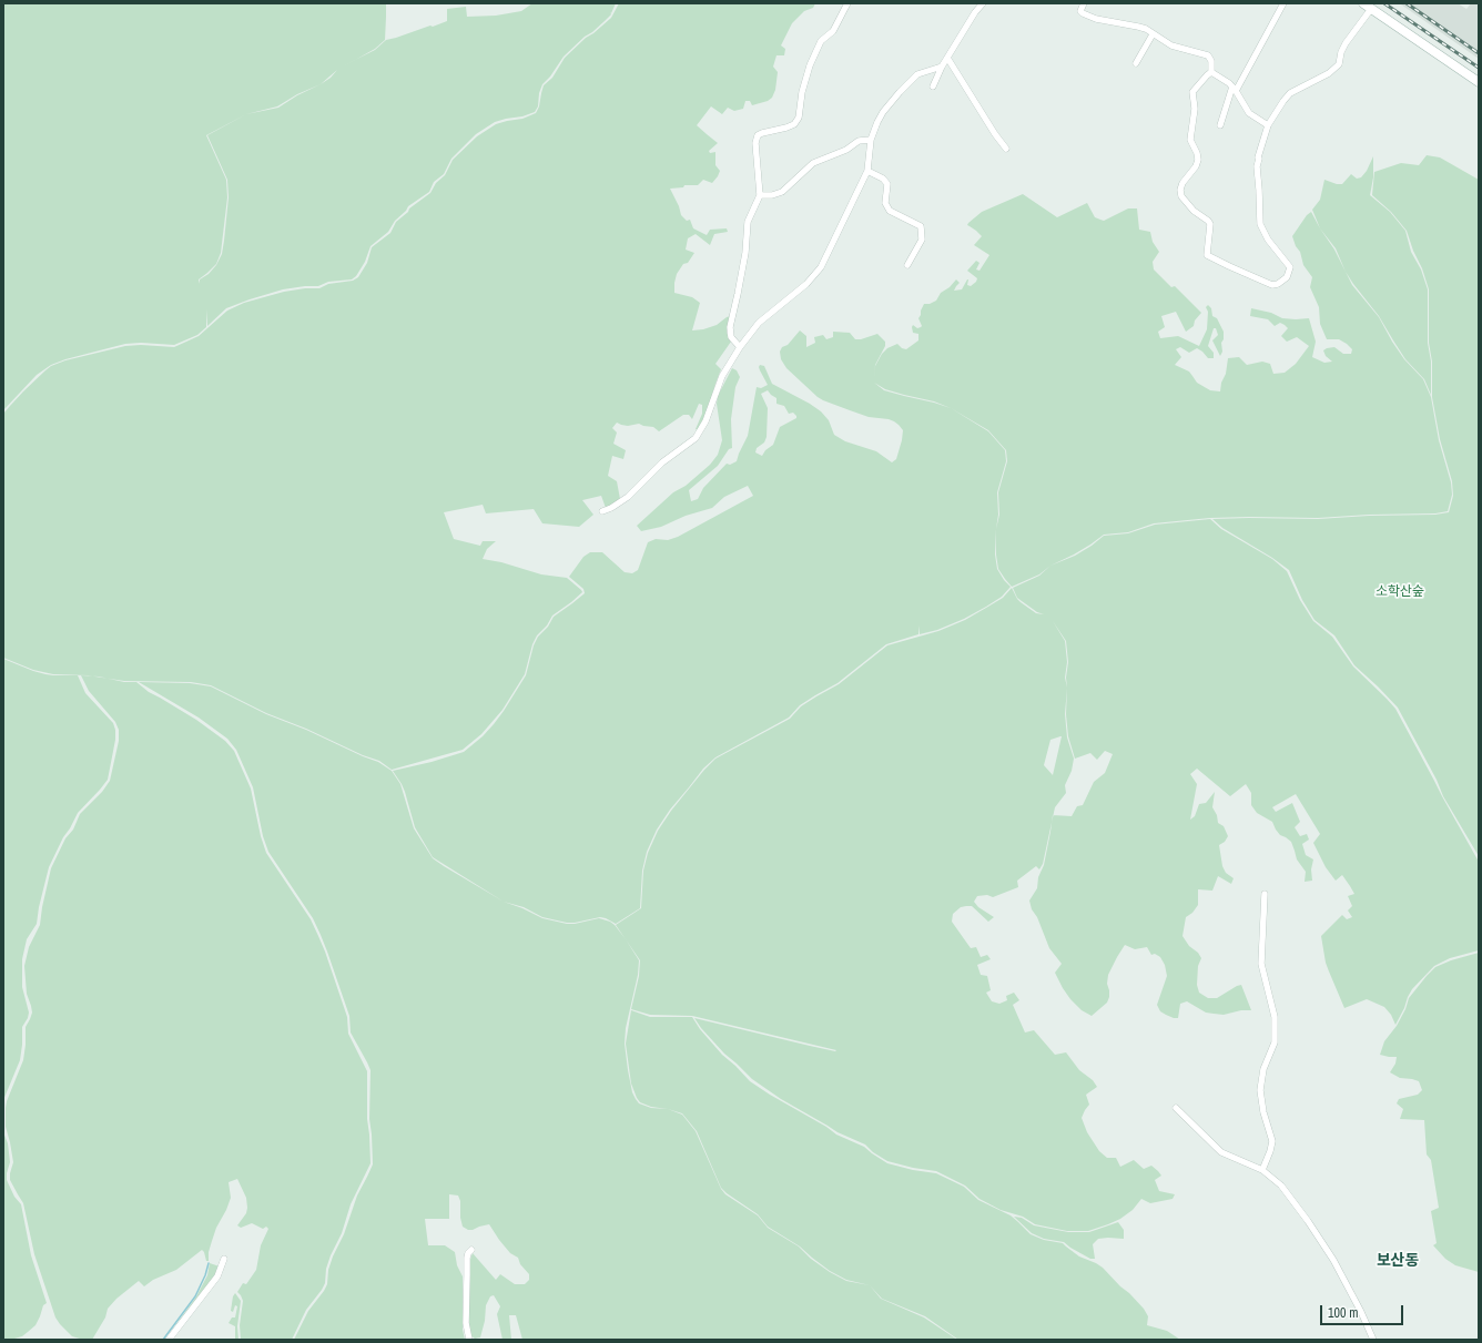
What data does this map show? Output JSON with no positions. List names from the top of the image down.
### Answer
{
  "districts": ["보산동"],
  "parks": ["소학산숲"],
  "scale_bar": "100 m"
}
